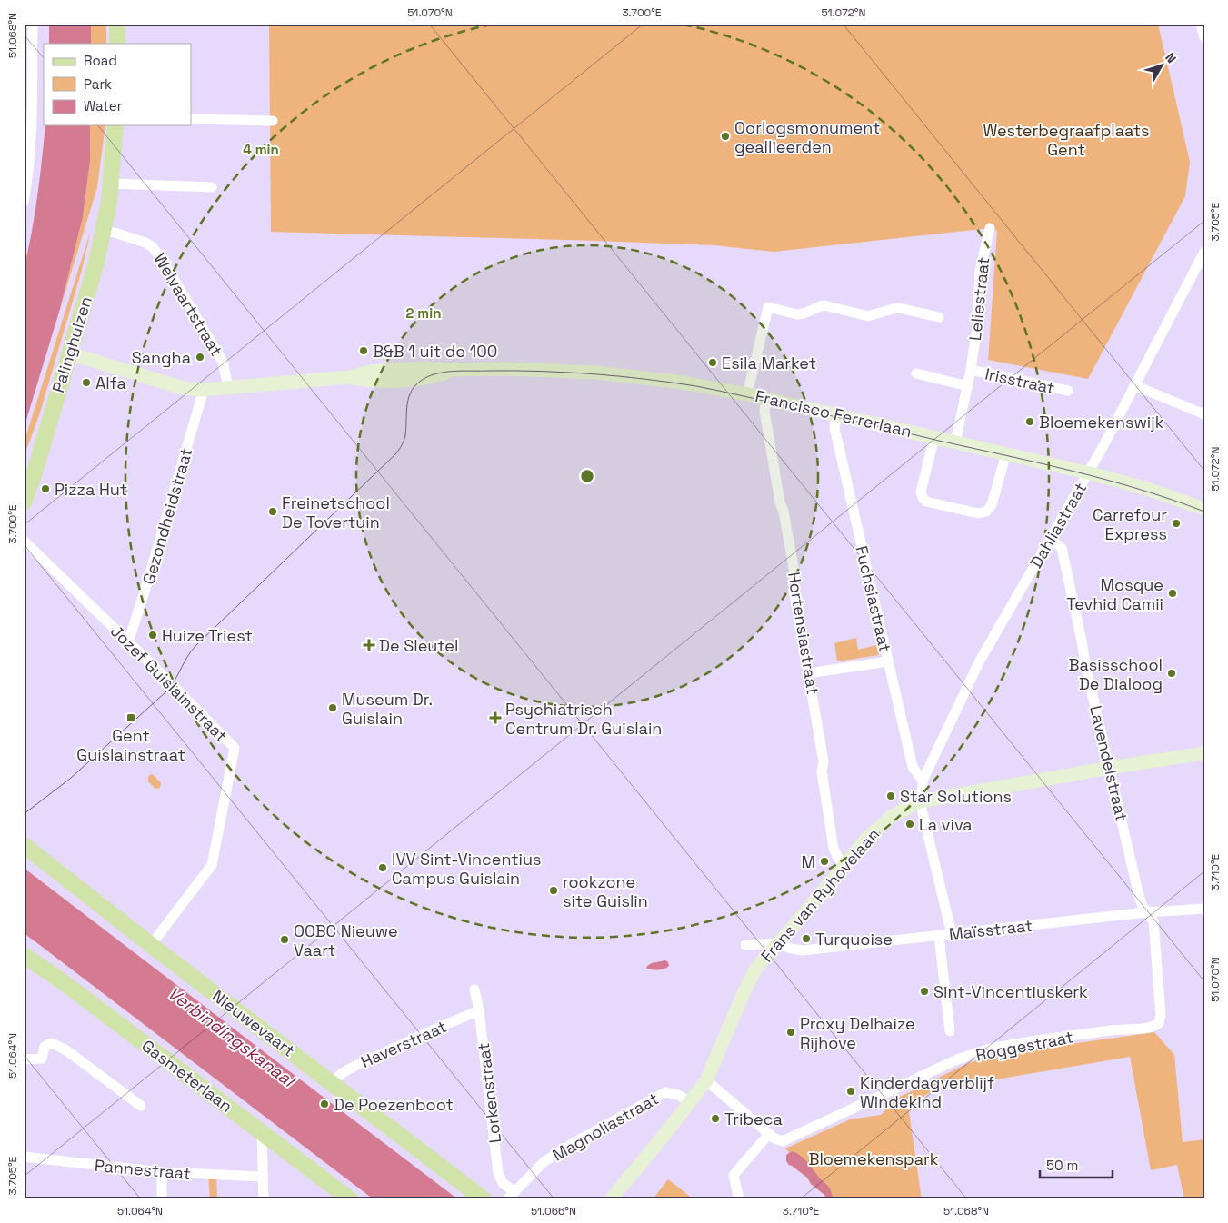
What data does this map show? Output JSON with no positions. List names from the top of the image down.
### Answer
{
  "streets": {
    "main road": ["Palinghuizen", "Nieuwevaart", "Gasmeterlaan"],
    "street": [
      "Leliestraat",
      "Welvaartstraat",
      "Irisstraat",
      "Francisco Ferrerlaan",
      "Gezondheidstraat",
      "Dahliastraat",
      "Fuchsiastraat",
      "Hortensiastraat",
      "Jozef Guislainstraat",
      "Lavendelstraat",
      "Frans van Ryhovelaan",
      "Maïsstraat",
      "Haverstraat",
      "Roggestraat",
      "Lorkenstraat",
      "Magnoliastraat",
      "Pannestraat"
    ]
  },
  "crossings": [
    ["Leliestraat", "Irisstraat"],
    ["Leliestraat", "Francisco Ferrerlaan"],
    ["Welvaartstraat", "Palinghuizen"],
    ["Welvaartstraat", "Francisco Ferrerlaan"],
    ["Palinghuizen", "Francisco Ferrerlaan"],
    ["Francisco Ferrerlaan", "Gezondheidstraat"],
    ["Francisco Ferrerlaan", "Dahliastraat"],
    ["Francisco Ferrerlaan", "Fuchsiastraat"],
    ["Francisco Ferrerlaan", "Hortensiastraat"],
    ["Gezondheidstraat", "Jozef Guislainstraat"],
    ["Dahliastraat", "Fuchsiastraat"],
    ["Dahliastraat", "Lavendelstraat"],
    ["Dahliastraat", "Frans van Ryhovelaan"],
    ["Hortensiastraat", "Frans van Ryhovelaan"],
    ["Jozef Guislainstraat", "Nieuwevaart"],
    ["Lavendelstraat", "Frans van Ryhovelaan"],
    ["Lavendelstraat", "Maïsstraat"],
    ["Lavendelstraat", "Roggestraat"],
    ["Frans van Ryhovelaan", "Maïsstraat"],
    ["Frans van Ryhovelaan", "Roggestraat"],
    ["Frans van Ryhovelaan", "Magnoliastraat"],
    ["Maïsstraat", "Roggestraat"],
    ["Nieuwevaart", "Haverstraat"],
    ["Haverstraat", "Lorkenstraat"],
    ["Lorkenstraat", "Magnoliastraat"]
  ],
  "water": ["Verbindingskanaal"],
  "parks": ["Westerbegraafplaats Gent", "Bloemekenspark"],
  "places": {
    "other": [
      "Oorlogsmonument geallieerden",
      "B&B 1 uit de 100",
      "Sangha",
      "Esila Market",
      "Alfa",
      "Bloemekenswijk",
      "Pizza Hut",
      "Freinetschool De Tovertuin",
      "Carrefour Express",
      "Mosque Tevhid Camii",
      "Huize Triest",
      "Basisschool De Dialoog",
      "Museum Dr. Guislain",
      "Star Solutions",
      "La viva",
      "M",
      "IVV Sint-Vincentius Campus Guislain",
      "rookzone site Guislin",
      "Turquoise",
      "OOBC Nieuwe Vaart",
      "Sint-Vincentiuskerk",
      "Proxy Delhaize Rijhove",
      "Kinderdagverblijf Windekind",
      "De Poezenboot",
      "Tribeca"
    ],
    "health": ["De Sleutel", "Psychiatrisch Centrum Dr. Guislain"],
    "transit": ["Gent Guislainstraat"]
  },
  "legend": ["Road", "Park", "Water"],
  "scale_bar": "50 m",
  "north": "top right",
  "coordinates": [
    "51.070°N",
    "3.700°E",
    "51.072°N",
    "51.068°N",
    "3.705°E",
    "3.710°E",
    "51.064°N",
    "51.066°N"
  ],
  "rings": ["4 min", "2 min"]
}
